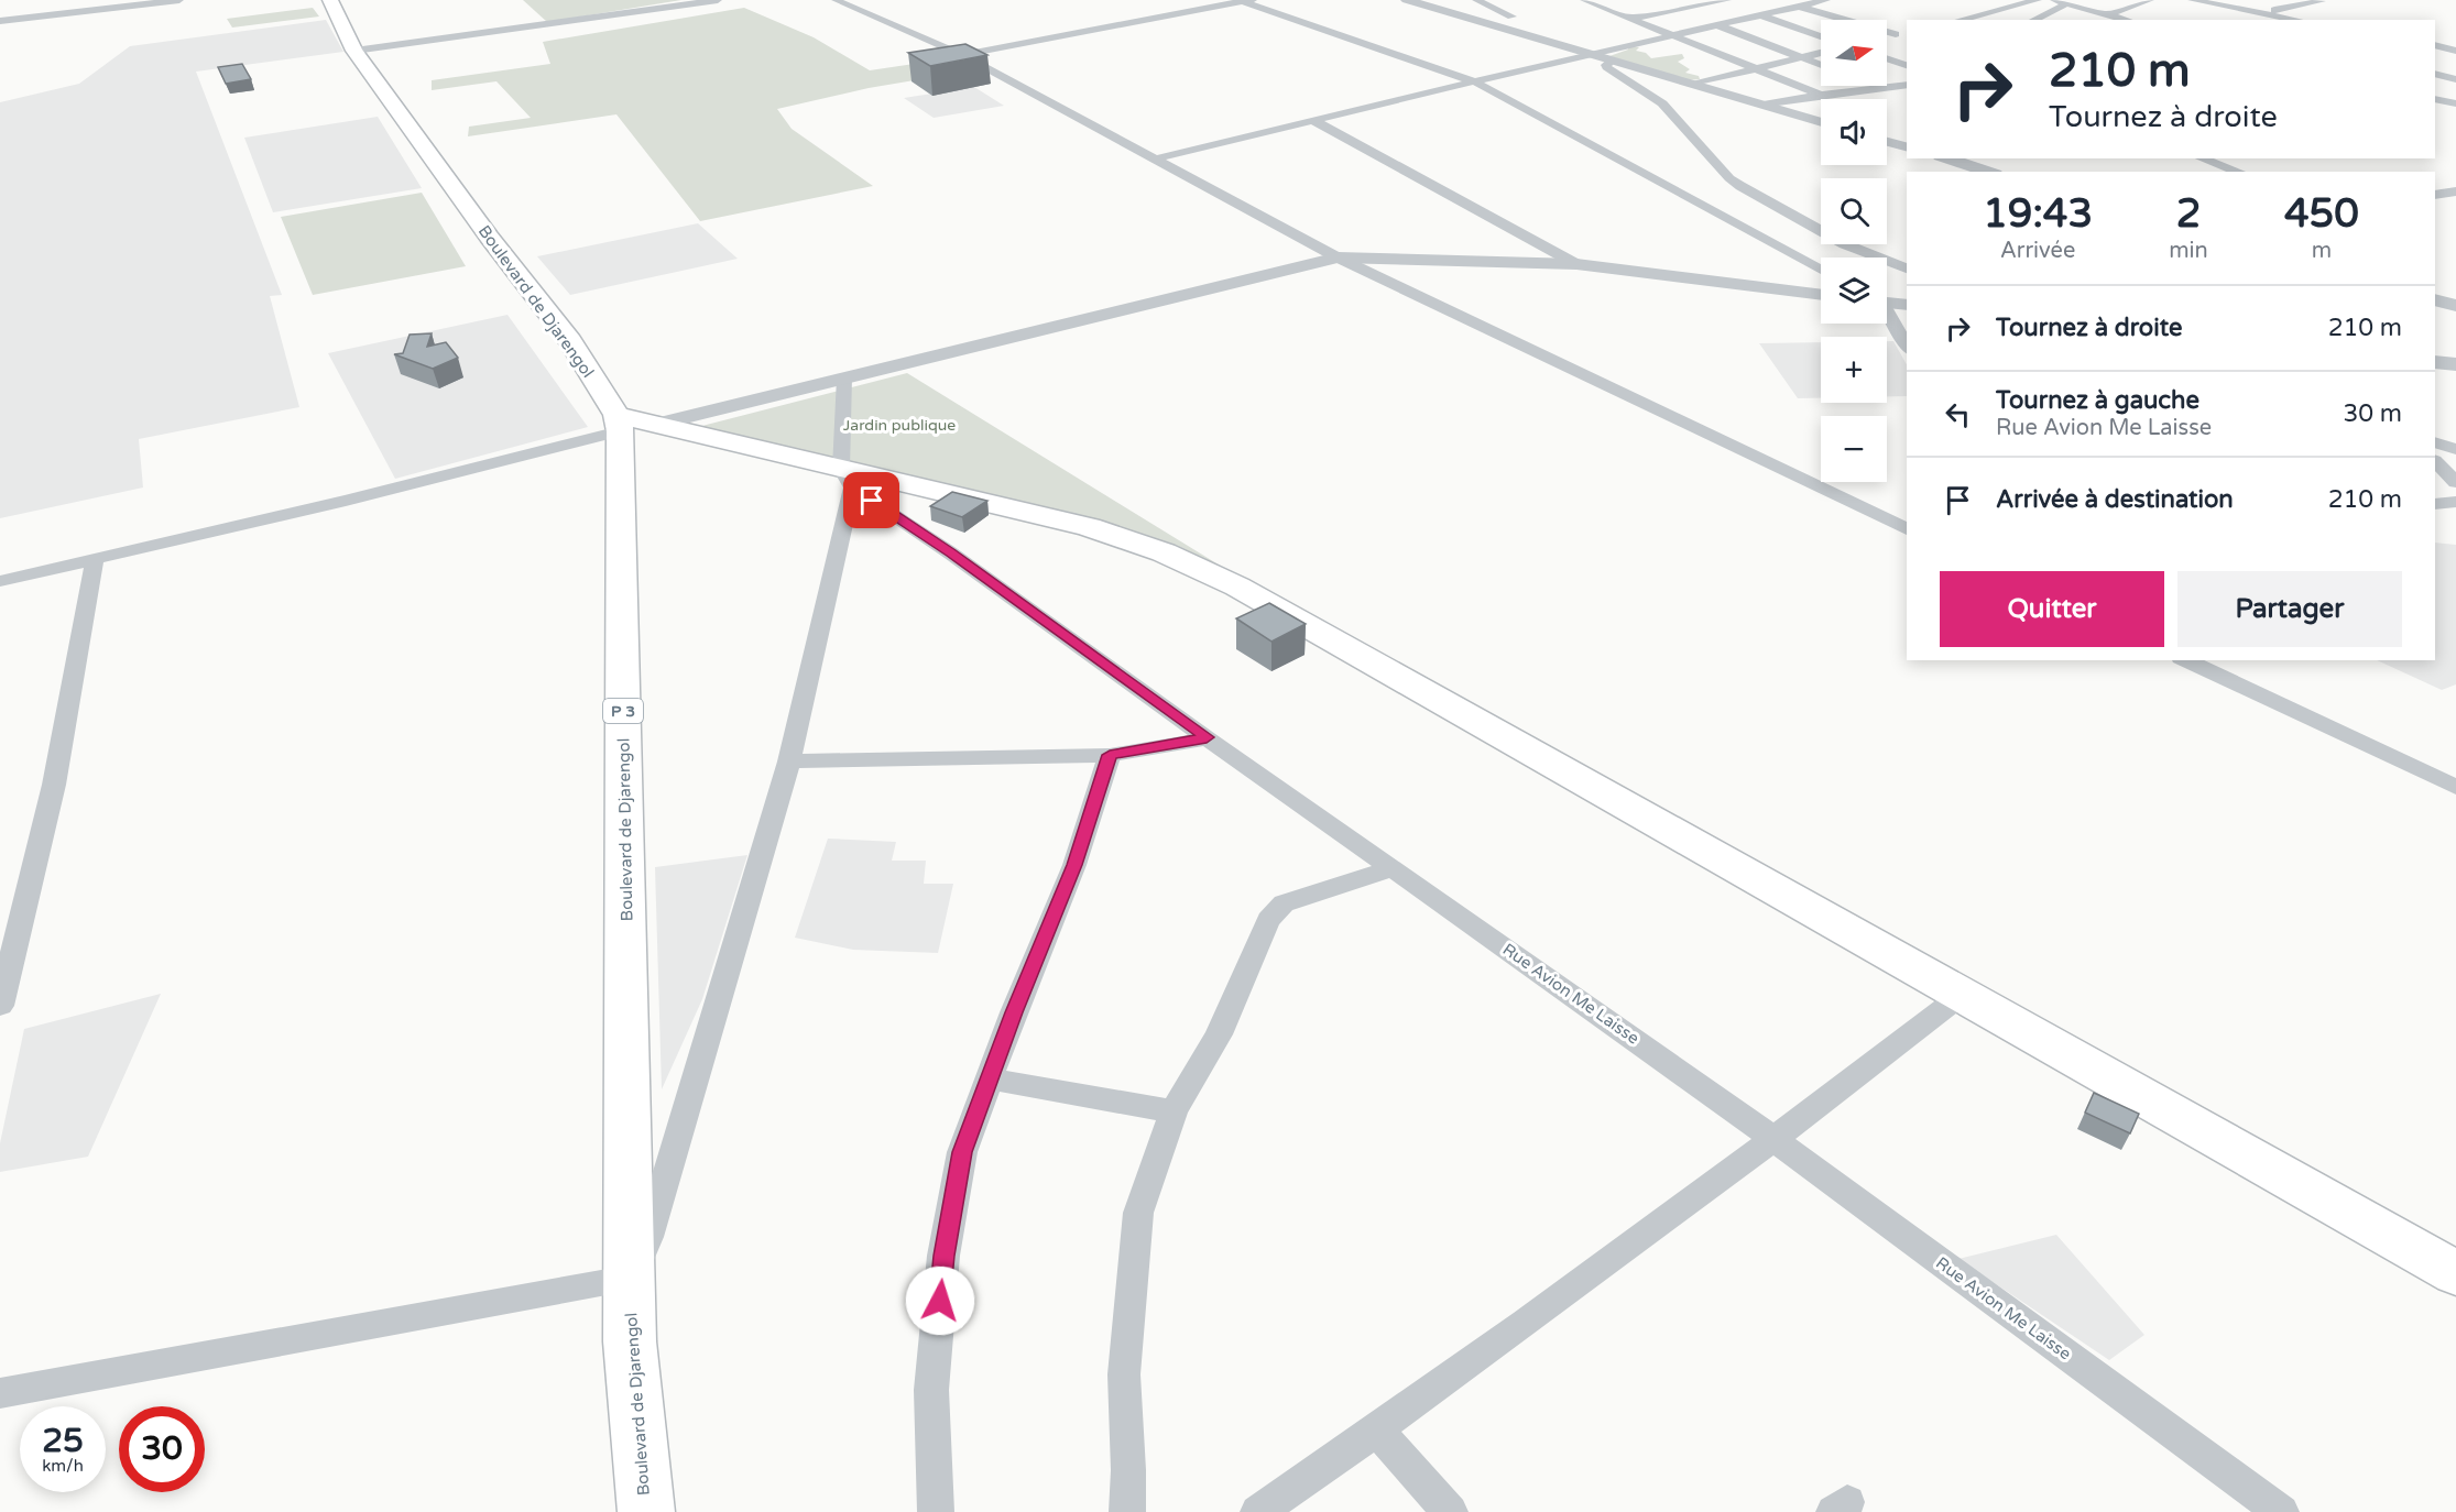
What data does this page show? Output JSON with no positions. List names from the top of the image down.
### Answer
{
  "streets": {
    "main road": ["Boulevard de Djarengol", "P 3"],
    "street": ["Rue Avion Me Laisse"]
  },
  "parks": ["Jardin publique"],
  "north": "right",
  "page": {
    "map_buttons": ["+", "−"],
    "turn": ["210 m", "Tournez à droite"],
    "eta": [
      "19:43",
      "Arrivée",
      "2",
      "min",
      "450",
      "m"
    ],
    "list": [
      {
        "name": "Tournez à droite",
        "value": "210 m"
      },
      {
        "name": "Tournez à gauche",
        "note": "Rue Avion Me Laisse",
        "value": "30 m"
      },
      {
        "name": "Arrivée à destination",
        "value": "210 m"
      }
    ],
    "buttons": ["Quitter", "Partager"],
    "speed": "25 km/h",
    "limit": "30"
  }
}
